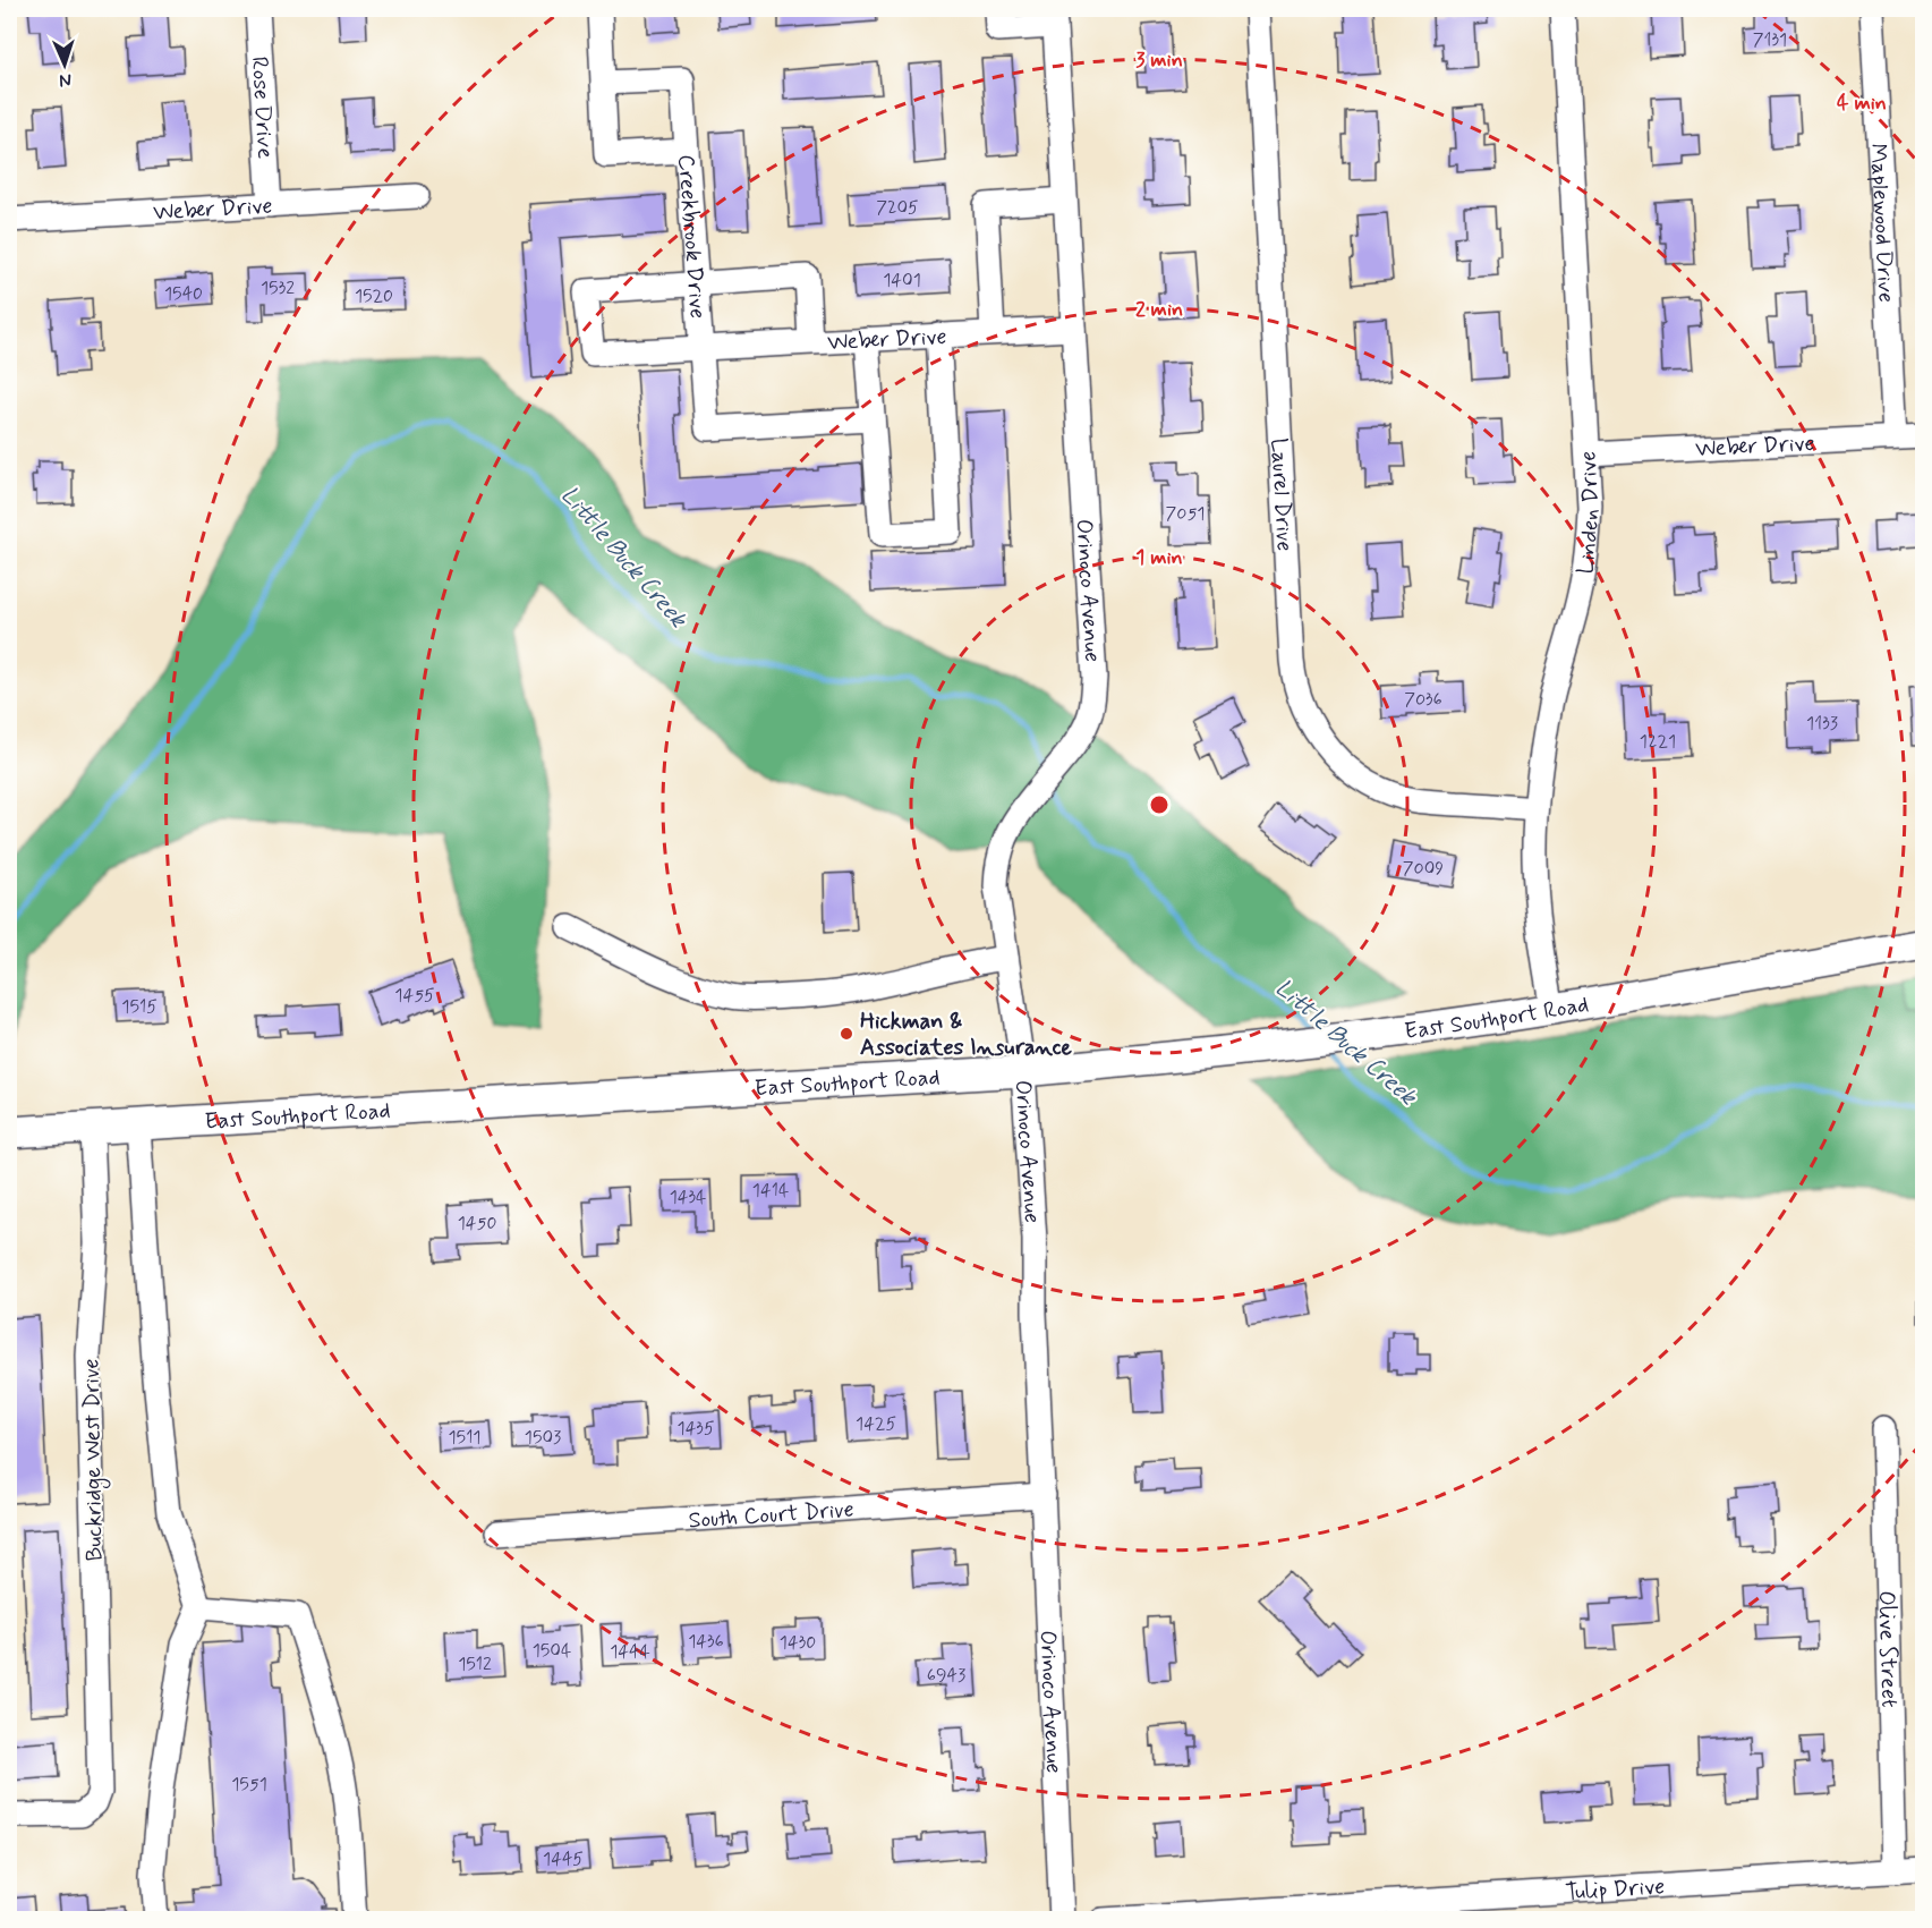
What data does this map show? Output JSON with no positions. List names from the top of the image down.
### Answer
{
  "streets": {
    "main road": ["East Southport Road"],
    "street": [
      "Rose Drive",
      "Weber Drive",
      "Maplewood Drive",
      "Creekbrook Drive",
      "Laurel Drive",
      "Linden Drive",
      "Orinoco Avenue",
      "Buckridge West Drive",
      "South Court Drive",
      "Olive Street",
      "Tulip Drive"
    ]
  },
  "crossings": [
    ["Rose Drive", "Weber Drive"],
    ["Weber Drive", "Maplewood Drive"],
    ["Weber Drive", "Creekbrook Drive"],
    ["Weber Drive", "Linden Drive"],
    ["Weber Drive", "Orinoco Avenue"],
    ["Laurel Drive", "Linden Drive"],
    ["Linden Drive", "East Southport Road"],
    ["Orinoco Avenue", "East Southport Road"],
    ["Orinoco Avenue", "South Court Drive"],
    ["East Southport Road", "Buckridge West Drive"],
    ["Olive Street", "Tulip Drive"]
  ],
  "water": ["Little Buck Creek"],
  "places": ["Hickman & Associates Insurance"],
  "house_numbers": [
    "7131",
    "7205",
    "1401",
    "1532",
    "1540",
    "1520",
    "7051",
    "7036",
    "1133",
    "1221",
    "7009",
    "1455",
    "1515",
    "1414",
    "1434",
    "1450",
    "1425",
    "1435",
    "1511",
    "1503",
    "1436",
    "1430",
    "1504",
    "1444",
    "1512",
    "6943",
    "1551",
    "1445"
  ],
  "north": "bottom",
  "rings": [
    "3 min",
    "4 min",
    "2 min",
    "1 min"
  ]
}
